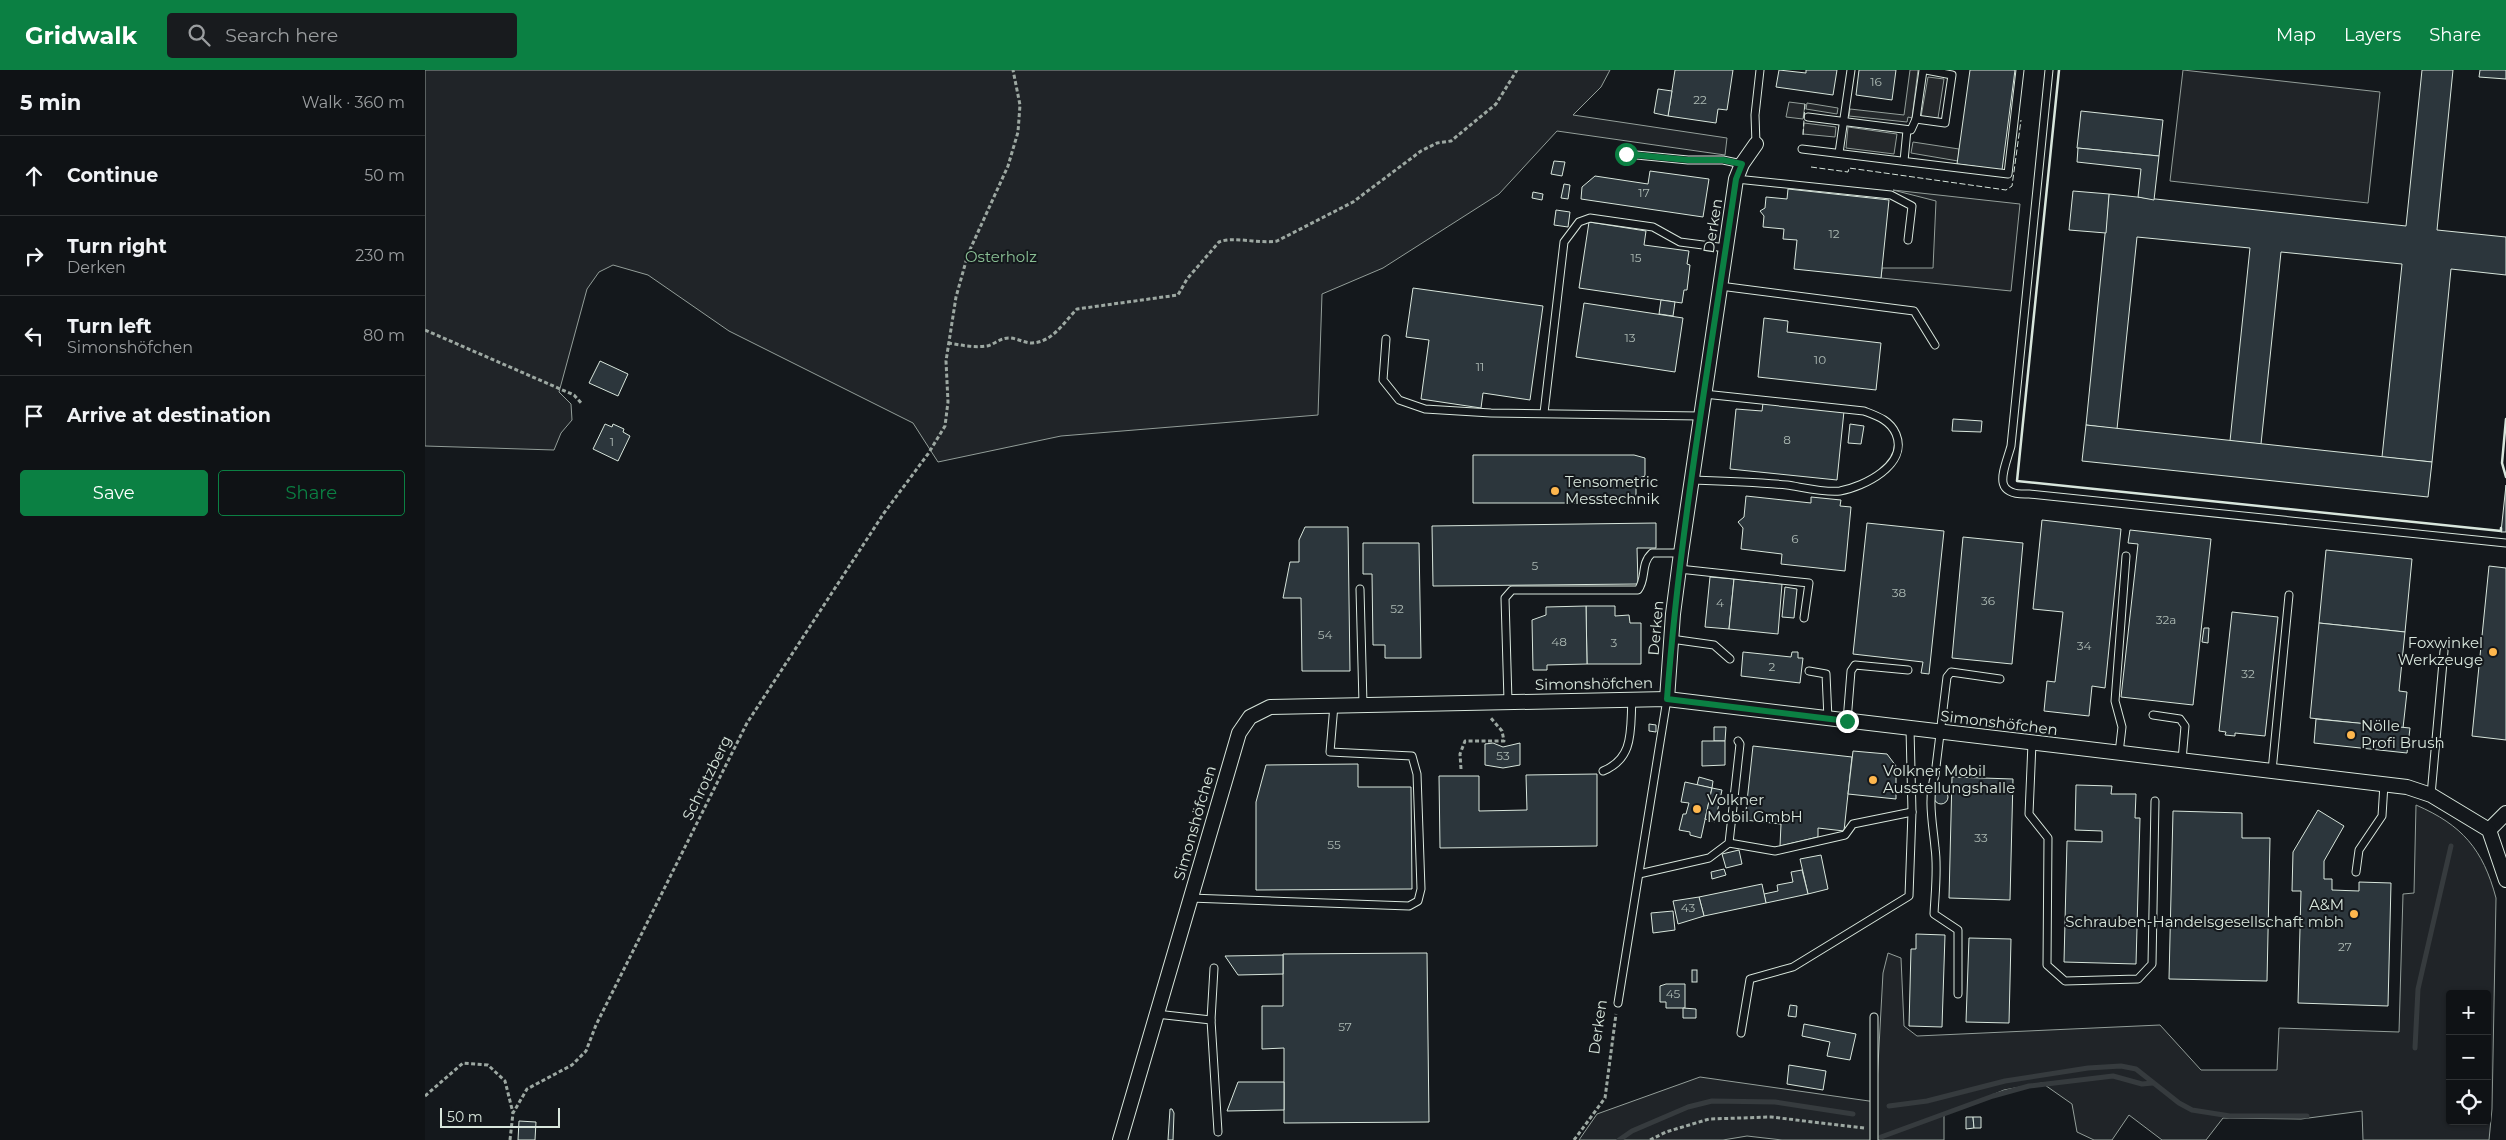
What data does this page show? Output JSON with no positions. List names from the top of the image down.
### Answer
{
  "streets": {
    "street": ["Derken", "Simonshöfchen"],
    "path": ["Schrotzberg"]
  },
  "crossings": [
    ["Derken", "Simonshöfchen"]
  ],
  "parks": ["Osterholz"],
  "places": [
    "Tensometric Messtechnik",
    "Foxwinkel Werkzeuge",
    "Nölle Profi Brush",
    "Volkner Mobil Ausstellungshalle",
    "Volkner Mobil GmbH",
    "A&M Schrauben-Handelsgesellschaft mbh"
  ],
  "house_numbers": [
    "16",
    "22",
    "17",
    "12",
    "15",
    "13",
    "10",
    "11",
    "8",
    "1",
    "6",
    "5",
    "38",
    "36",
    "4",
    "52",
    "32a",
    "54",
    "48",
    "3",
    "34",
    "2",
    "32",
    "53",
    "33",
    "55",
    "43",
    "27",
    "45",
    "57"
  ],
  "scale_bar": "50 m",
  "page": {
    "header": "Gridwalk",
    "search": "Search here",
    "nav": ["Map", "Layers", "Share"],
    "heading": ["5 min", "Walk · 360 m"],
    "list": [
      ["Continue", "50 m"],
      ["Turn right", "Derken", "230 m"],
      ["Turn left", "Simonshöfchen", "80 m"],
      "Arrive at destination"
    ],
    "buttons": ["Save", "Share"],
    "map_buttons": ["+", "−"],
    "scale": "50 m"
  }
}
